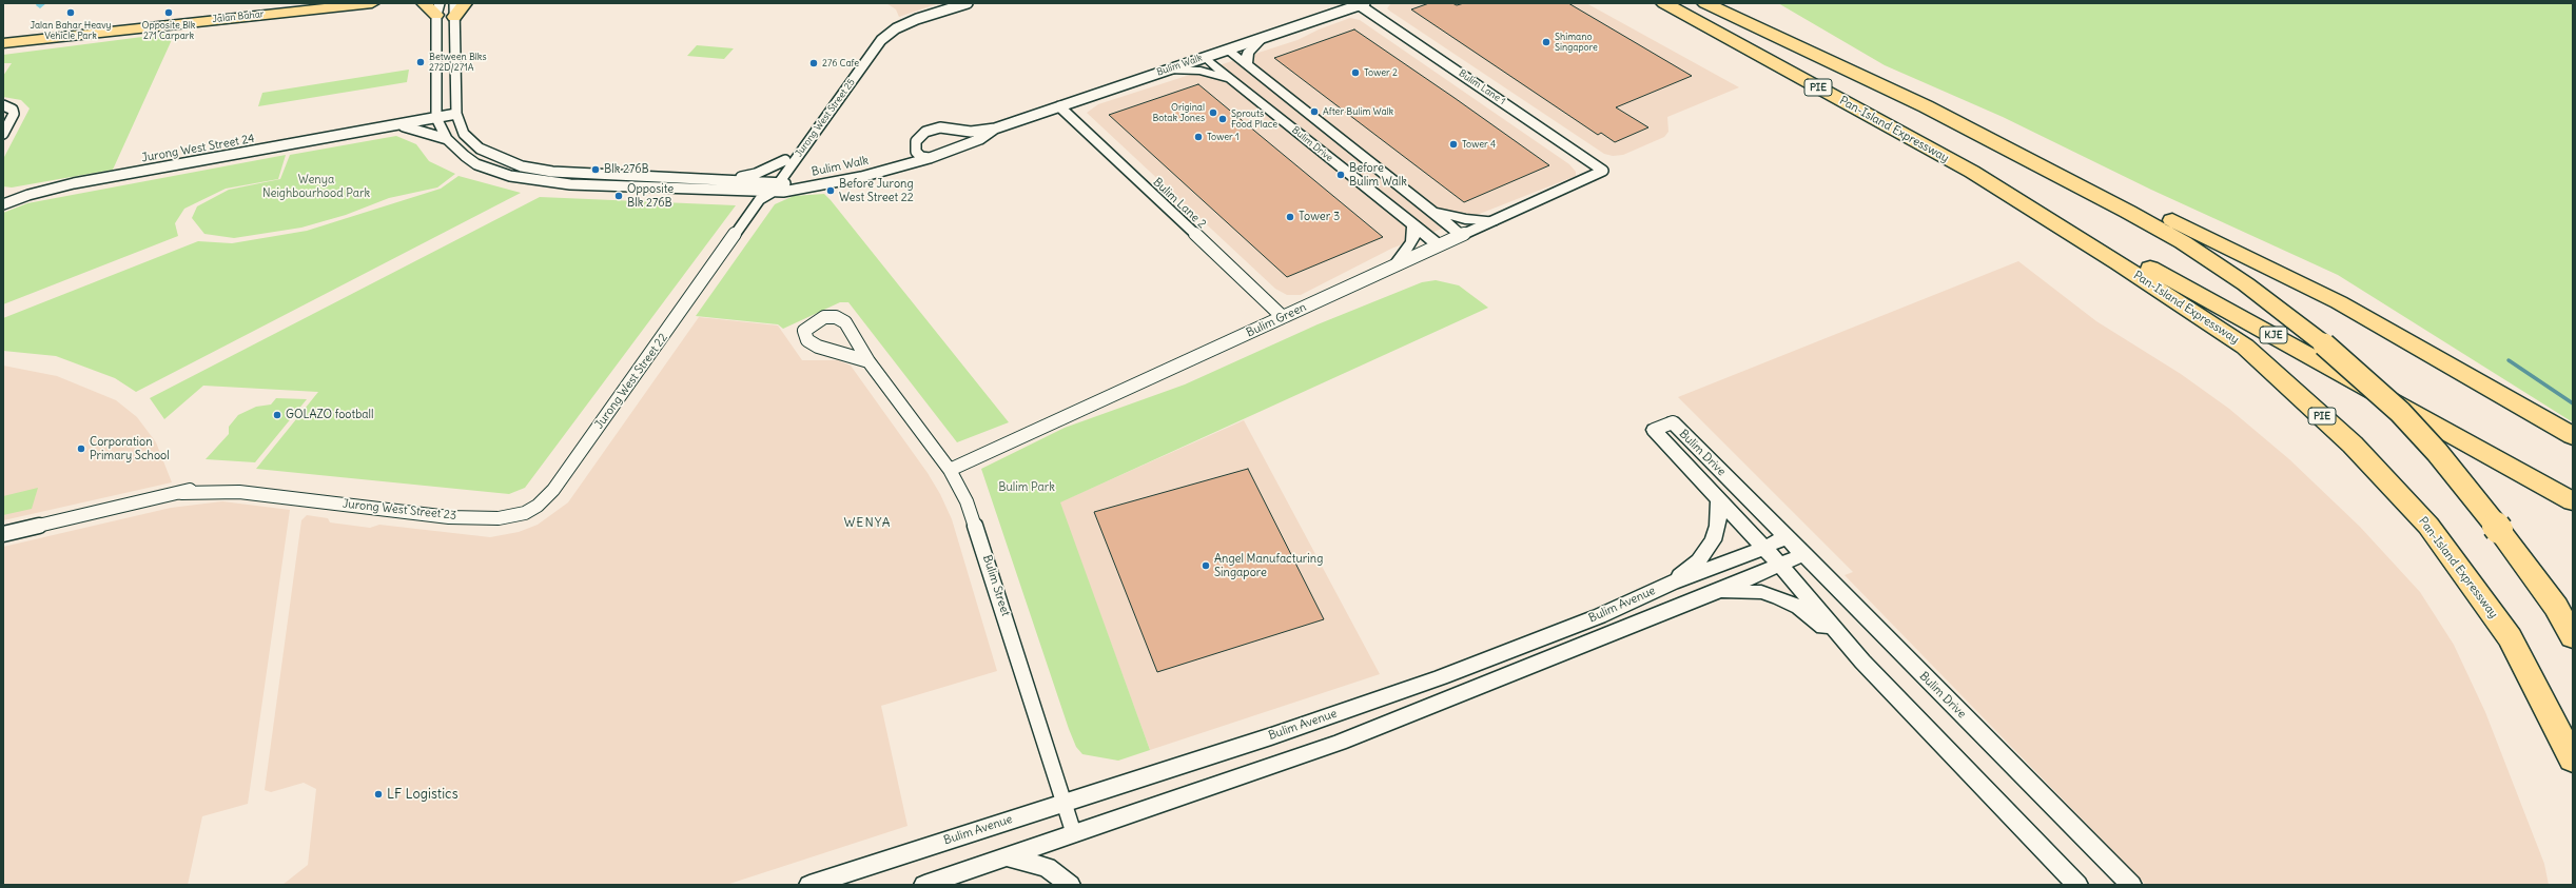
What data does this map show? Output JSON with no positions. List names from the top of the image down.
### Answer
{
  "streets": {
    "highway": ["PIE", "Pan-Island Expressway", "KJE"],
    "main road": ["Jalan Bahar"],
    "street": [
      "Bulim Walk",
      "Bulim Lane 1",
      "Jurong West Street 25",
      "Bulim Drive",
      "Jurong West Street 24",
      "Bulim Lane 2",
      "Bulim Green",
      "Jurong West Street 22",
      "Jurong West Street 23",
      "Bulim Street",
      "Bulim Avenue"
    ]
  },
  "crossings": [
    ["Bulim Walk", "Bulim Lane 1"],
    ["Bulim Walk", "Jurong West Street 25"],
    ["Bulim Walk", "Bulim Drive"],
    ["Bulim Walk", "Bulim Lane 2"],
    ["Bulim Walk", "Jurong West Street 22"],
    ["Bulim Lane 1", "Bulim Green"],
    ["Jurong West Street 25", "Jurong West Street 22"],
    ["Pan-Island Expressway", "KJE"],
    ["Bulim Drive", "Bulim Green"],
    ["Bulim Drive", "Bulim Avenue"],
    ["Bulim Lane 2", "Bulim Green"],
    ["Bulim Green", "Bulim Street"],
    ["Jurong West Street 22", "Jurong West Street 23"],
    ["Bulim Street", "Bulim Avenue"]
  ],
  "districts": ["WENYA"],
  "parks": ["Wenya Neighbourhood Park", "Bulim Park"],
  "places": [
    "Jalan Bahar Heavy Vehicle Park",
    "Opposite Blk 271 Carpark",
    "Shimano Singapore",
    "Between Blks 272D/271A",
    "276 Cafe",
    "Tower 2",
    "After Bulim Walk",
    "Original Botak Jones",
    "Sprouts Food Place",
    "Tower 1",
    "Tower 4",
    "Blk 276B",
    "Before Bulim Walk",
    "Before Jurong West Street 22",
    "Opposite Blk 276B",
    "Tower 3",
    "GOLAZO football",
    "Corporation Primary School",
    "Angel Manufacturing Singapore",
    "LF Logistics"
  ]
}
